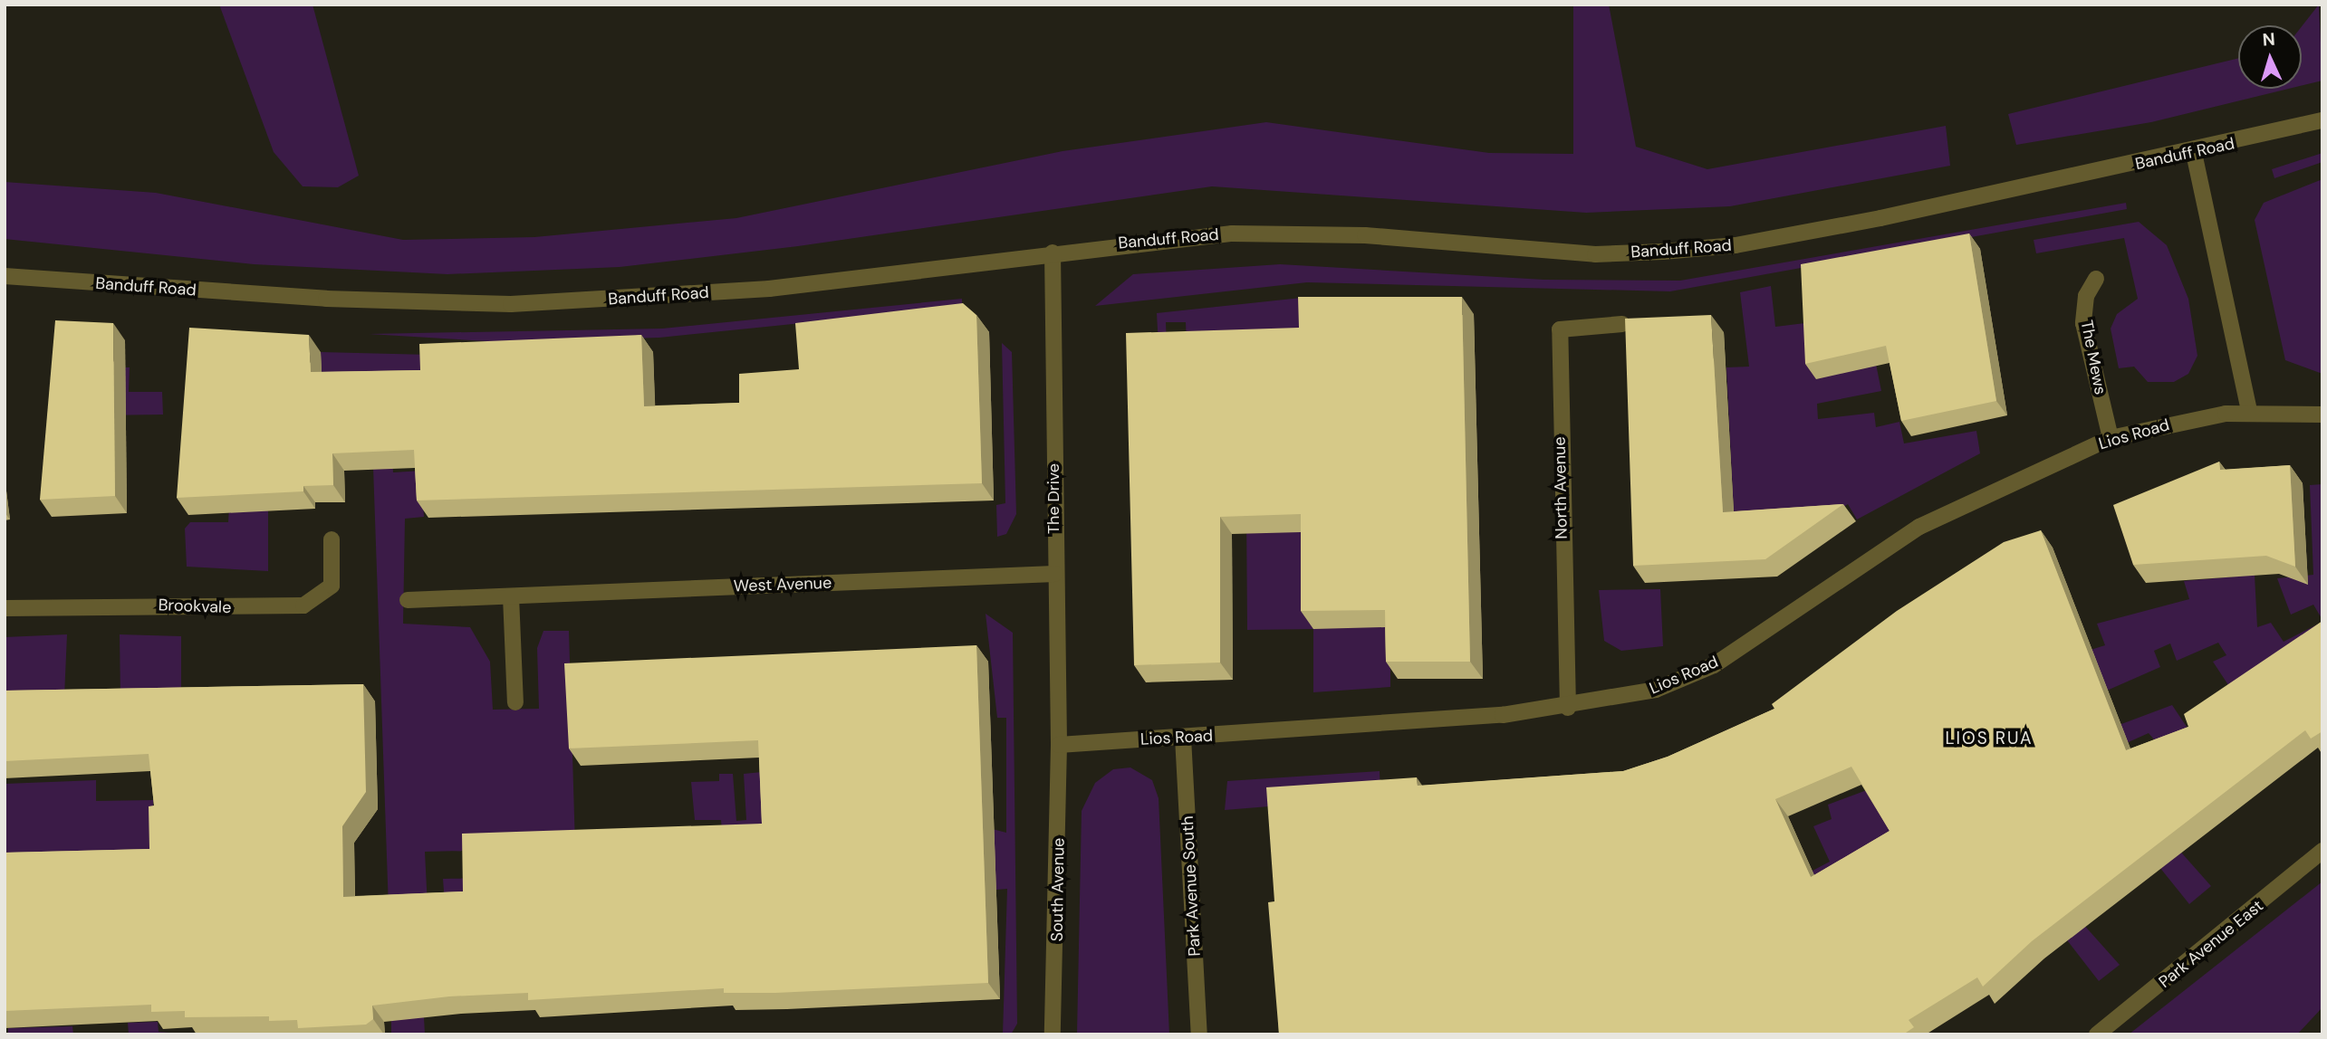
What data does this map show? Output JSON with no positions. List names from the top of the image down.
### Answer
{
  "streets": {
    "street": [
      "Banduff Road",
      "The Mews",
      "Lios Road",
      "North Avenue",
      "The Drive",
      "West Avenue",
      "Brookvale",
      "Park Avenue South",
      "South Avenue",
      "Park Avenue East"
    ]
  },
  "crossings": [
    ["Banduff Road", "The Drive"],
    ["The Mews", "Lios Road"],
    ["Lios Road", "North Avenue"],
    ["Lios Road", "The Drive"],
    ["Lios Road", "Park Avenue South"],
    ["Lios Road", "South Avenue"],
    ["The Drive", "West Avenue"],
    ["The Drive", "South Avenue"]
  ],
  "districts": ["LIOS RUA"],
  "north": "top"
}
